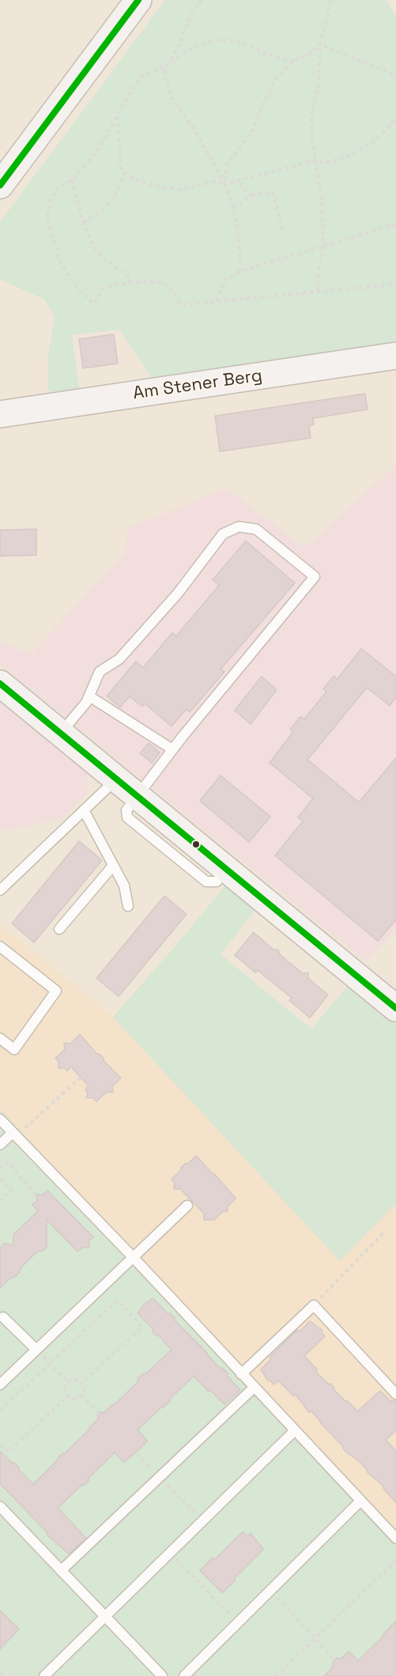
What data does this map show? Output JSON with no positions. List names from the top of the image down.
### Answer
{
  "streets": {
    "main road": ["Am Stener Berg"]
  }
}
